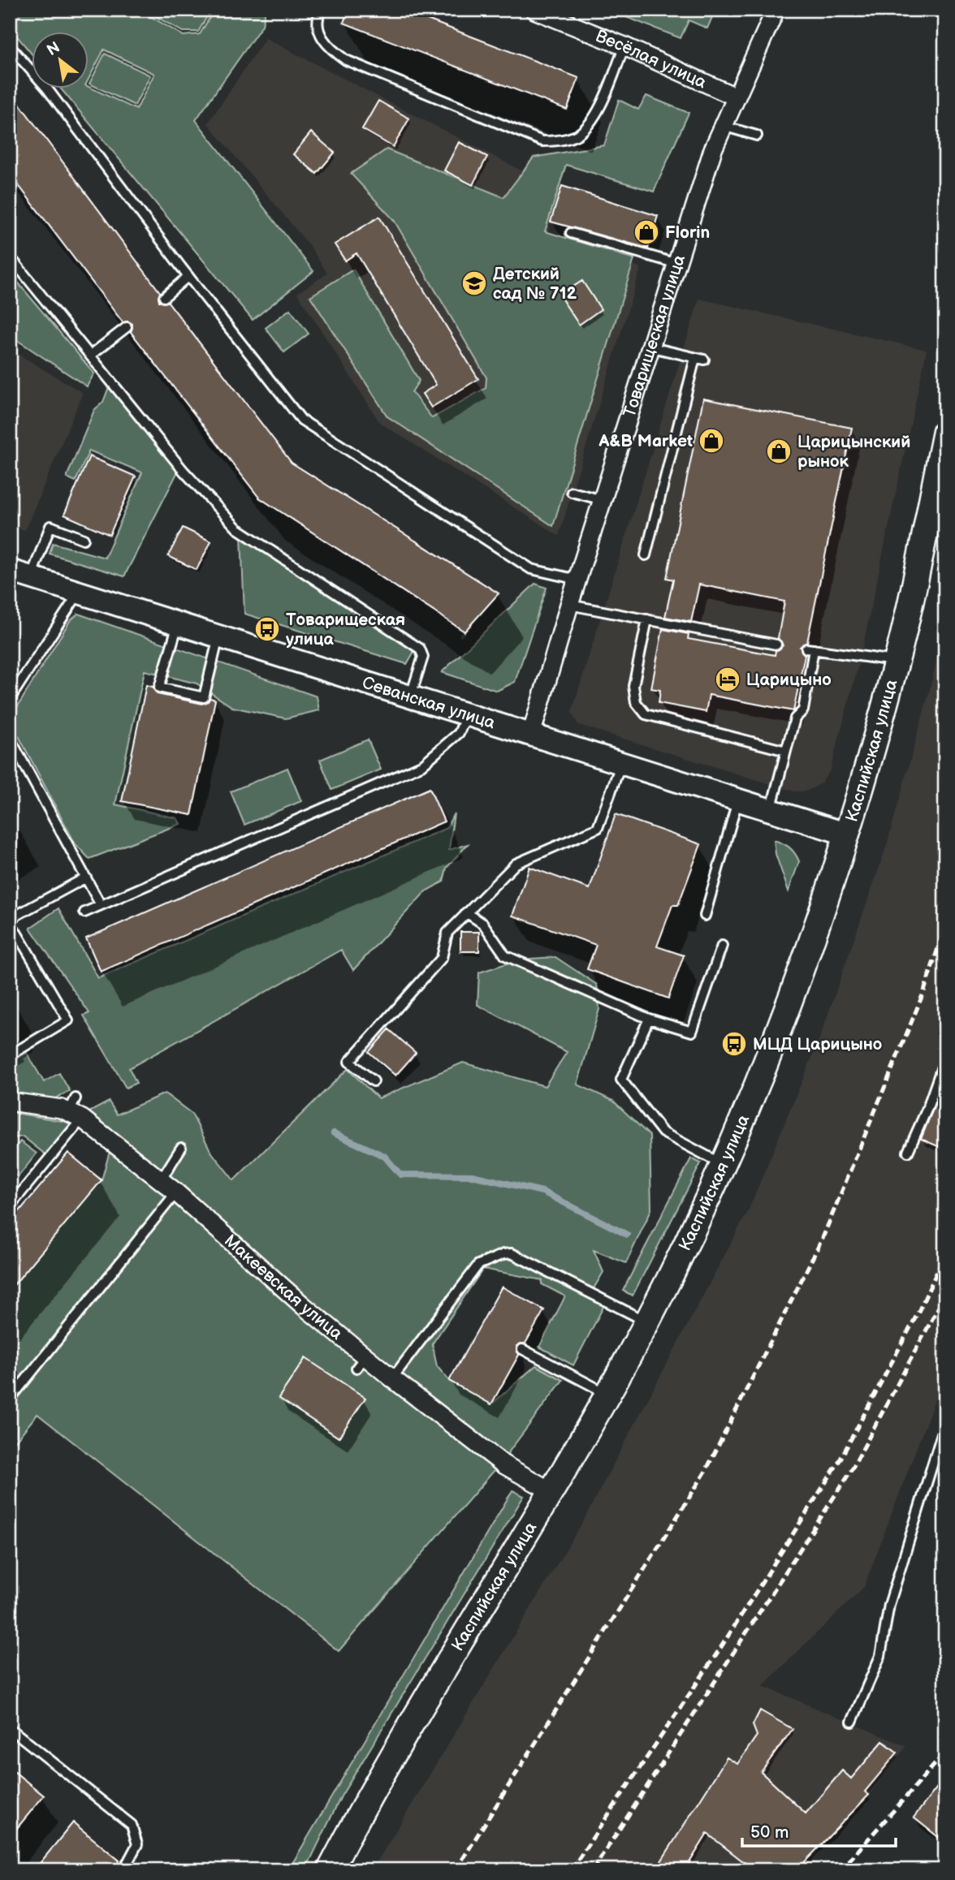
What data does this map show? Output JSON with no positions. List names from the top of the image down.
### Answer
{
  "streets": {
    "main road": ["Каспийская улица"],
    "street": [
      "Весёлая улица",
      "Товарищеская улица",
      "Севанская улица",
      "Макеевская улица"
    ]
  },
  "crossings": [
    ["Весёлая улица", "Товарищеская улица"],
    ["Товарищеская улица", "Севанская улица"],
    ["Севанская улица", "Каспийская улица"],
    ["Каспийская улица", "Макеевская улица"]
  ],
  "places": {
    "shop": ["Florin", "A&B Market", "Царицынский рынок"],
    "school or university": ["Детский сад № 712"],
    "bus stop": ["Товарищеская улица", "МЦД Царицыно"],
    "hotel": ["Царицыно"]
  },
  "scale_bar": "50 m",
  "north": "top left"
}
